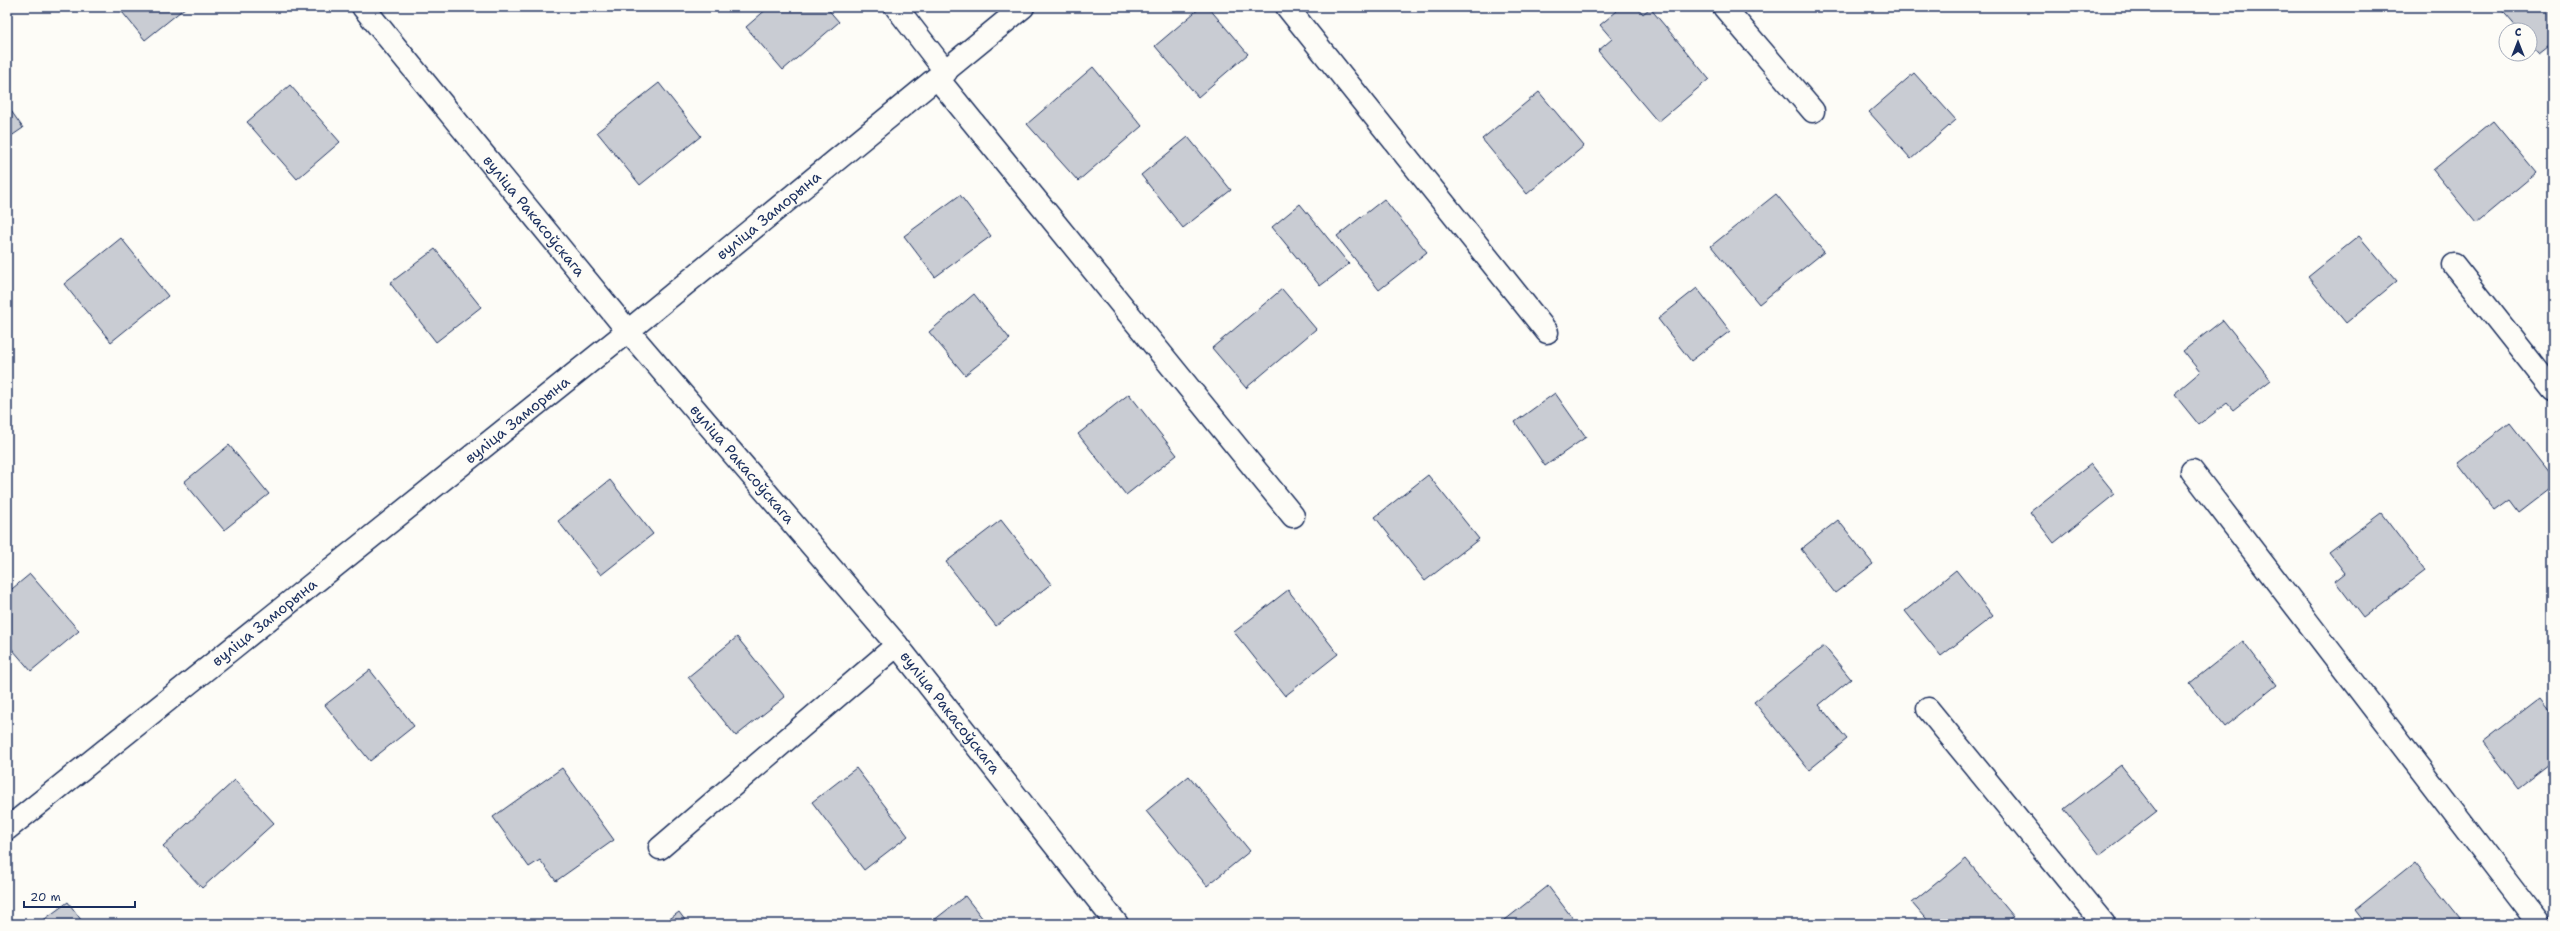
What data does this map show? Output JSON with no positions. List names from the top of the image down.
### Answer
{
  "streets": {
    "street": ["вуліца Ракасоўскага", "вуліца Заморына"]
  },
  "crossings": [
    ["вуліца Ракасоўскага", "вуліца Заморына"]
  ],
  "scale_bar": "20 m",
  "north": "top"
}
